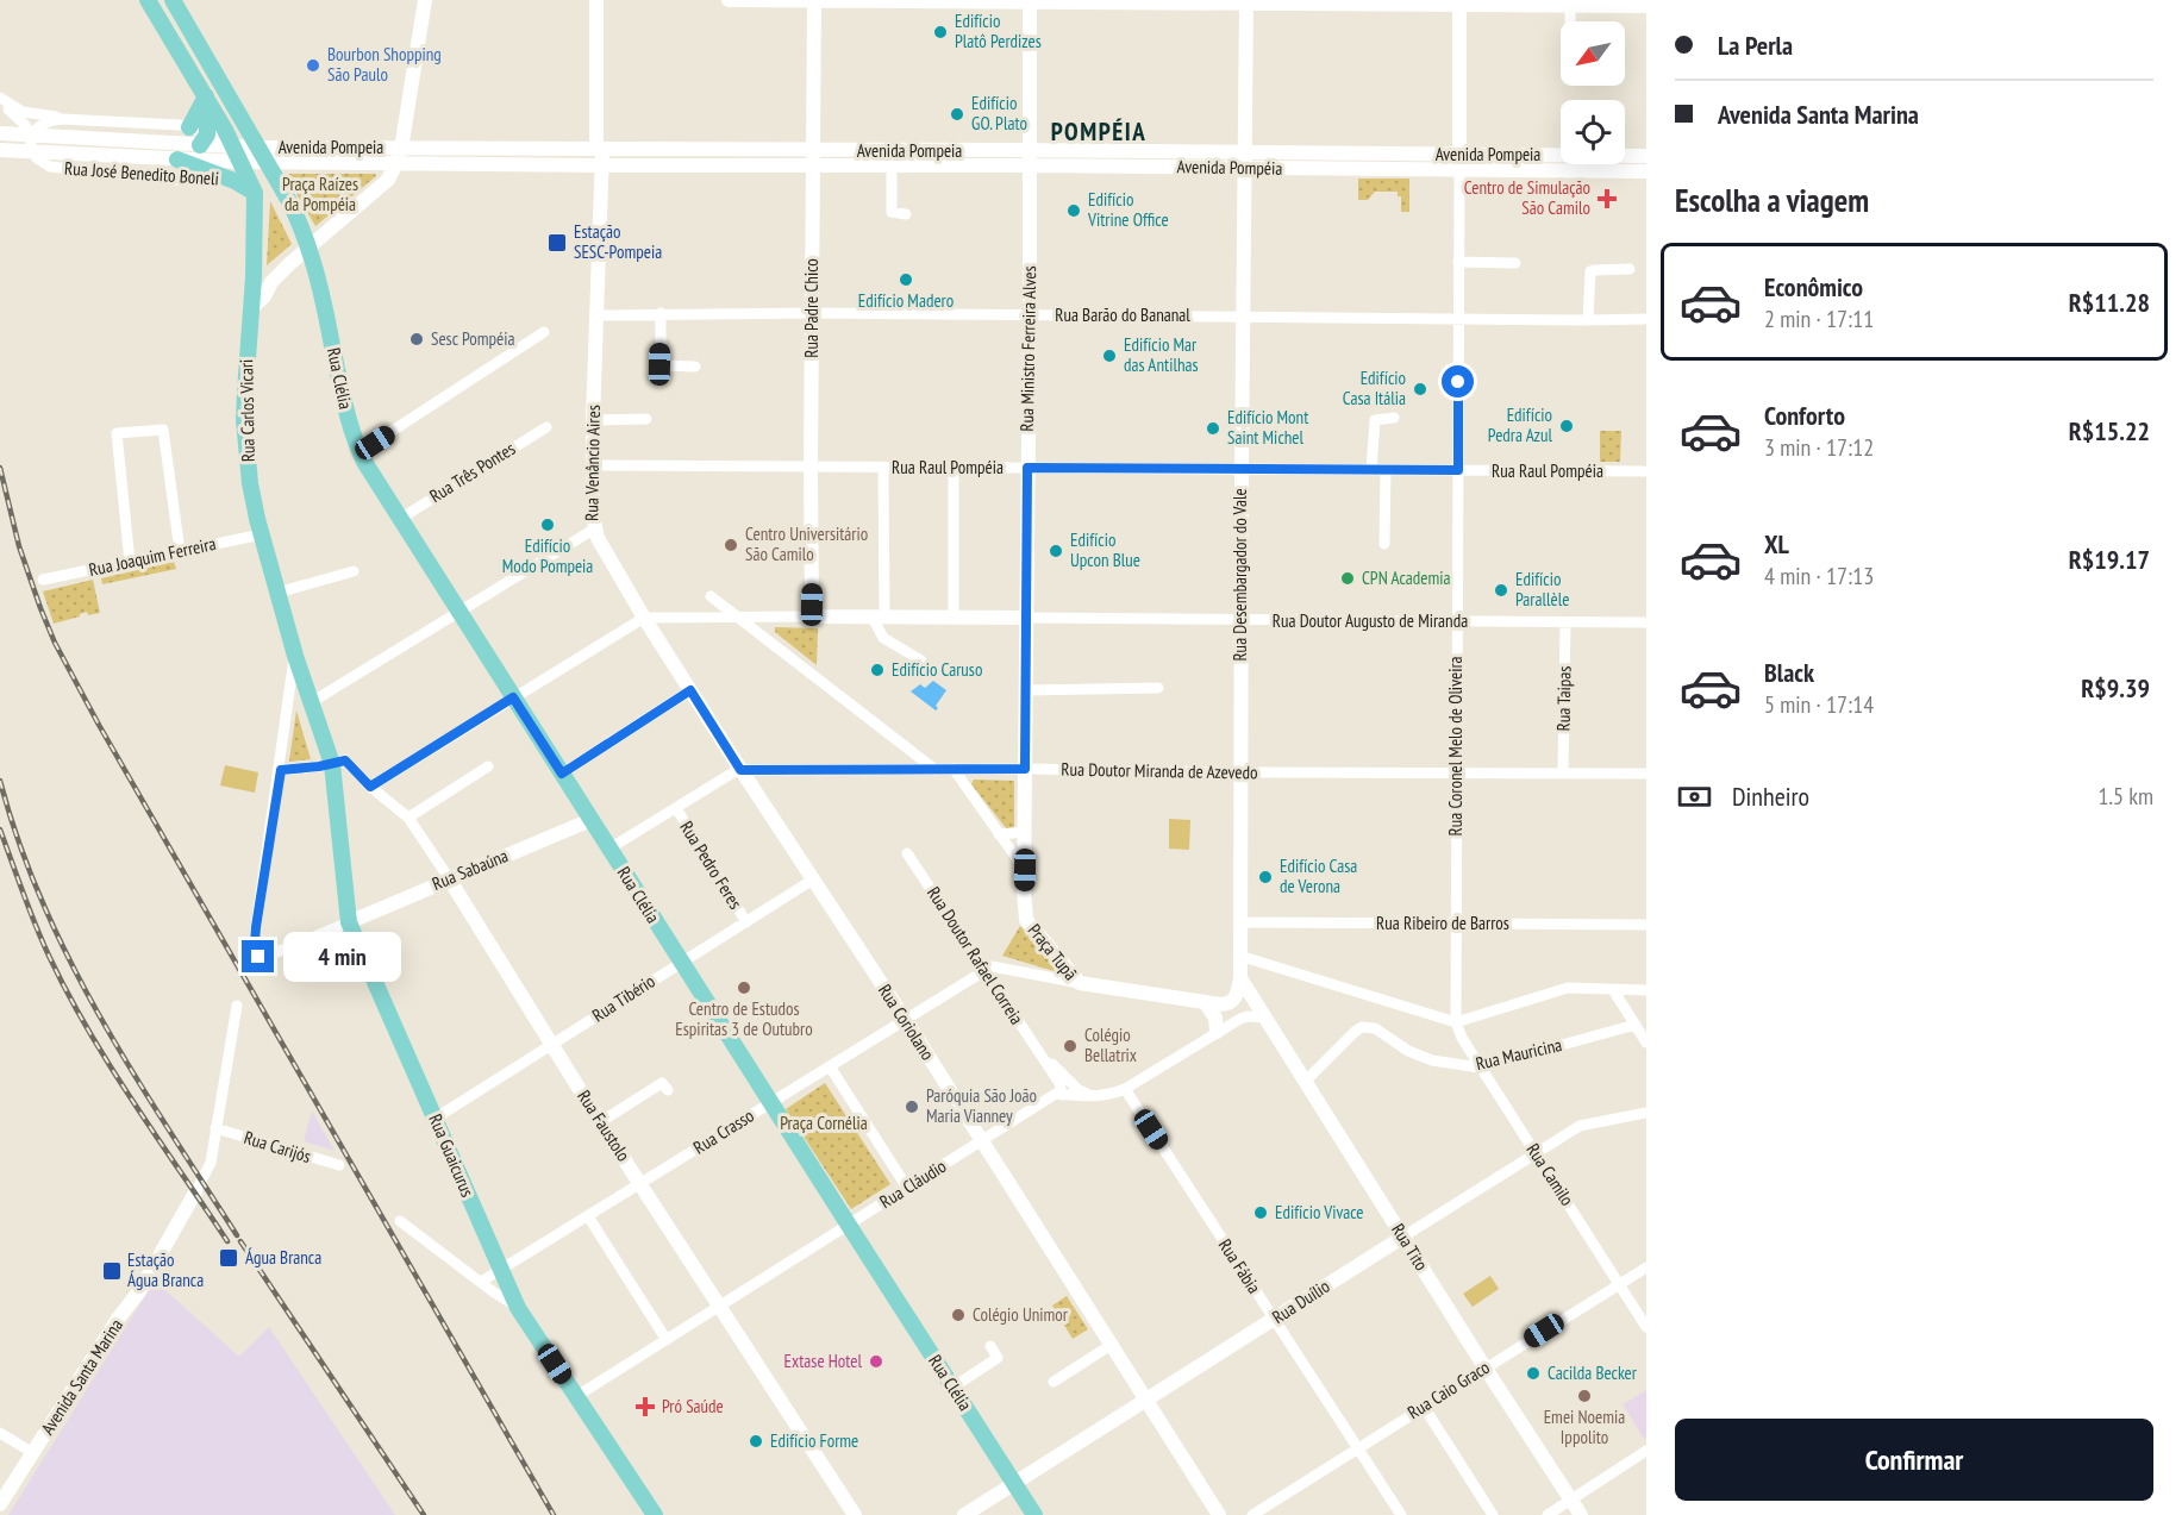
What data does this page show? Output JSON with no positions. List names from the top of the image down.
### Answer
{
  "streets": {
    "main road": ["Rua Clélia", "Rua Carlos Vicari", "Rua Guaicurus"],
    "street": [
      "Avenida Pompeia",
      "Rua José Benedito Boneli",
      "Rua Padre Chico",
      "Rua Barão do Bananal",
      "Rua Ministro Ferreira Alves",
      "Rua Venâncio Aires",
      "Rua Raul Pompéia",
      "Rua Três Pontes",
      "Rua Joaquim Ferreira",
      "Rua Desembargador do Vale",
      "Rua Doutor Augusto de Miranda",
      "Rua Taipas",
      "Rua Coronel Melo de Oliveira",
      "Rua Doutor Miranda de Azevedo",
      "Rua Pedro Feres",
      "Rua Sabaúna",
      "Rua Ribeiro de Barros",
      "Praça Tupã",
      "Rua Doutor Rafael Correia",
      "Rua Tibério",
      "Rua Coriolano",
      "Rua Mauricina",
      "Rua Faustolo",
      "Rua Crasso",
      "Rua Carijós",
      "Rua Camilo",
      "Rua Cláudio",
      "Rua Tito",
      "Rua Fábia",
      "Rua Duílio",
      "Avenida Santa Marina",
      "Rua Caio Graco"
    ]
  },
  "crossings": [
    ["Avenida Pompeia", "Rua Padre Chico"],
    ["Avenida Pompeia", "Rua Ministro Ferreira Alves"],
    ["Avenida Pompeia", "Rua Clélia"],
    ["Avenida Pompeia", "Rua Carlos Vicari"],
    ["Avenida Pompeia", "Rua Venâncio Aires"],
    ["Avenida Pompeia", "Rua Desembargador do Vale"],
    ["Avenida Pompeia", "Rua Coronel Melo de Oliveira"],
    ["Rua Padre Chico", "Rua Barão do Bananal"],
    ["Rua Padre Chico", "Rua Raul Pompéia"],
    ["Rua Padre Chico", "Rua Doutor Augusto de Miranda"],
    ["Rua Barão do Bananal", "Rua Ministro Ferreira Alves"],
    ["Rua Barão do Bananal", "Rua Venâncio Aires"],
    ["Rua Barão do Bananal", "Rua Desembargador do Vale"],
    ["Rua Barão do Bananal", "Rua Coronel Melo de Oliveira"],
    ["Rua Ministro Ferreira Alves", "Rua Raul Pompéia"],
    ["Rua Ministro Ferreira Alves", "Rua Doutor Augusto de Miranda"],
    ["Rua Ministro Ferreira Alves", "Rua Doutor Miranda de Azevedo"],
    ["Rua Ministro Ferreira Alves", "Praça Tupã"],
    ["Rua Clélia", "Rua Venâncio Aires"],
    ["Rua Clélia", "Rua Três Pontes"],
    ["Rua Clélia", "Rua Doutor Miranda de Azevedo"],
    ["Rua Clélia", "Rua Sabaúna"],
    ["Rua Clélia", "Rua Tibério"],
    ["Rua Clélia", "Rua Crasso"],
    ["Rua Clélia", "Rua Cláudio"],
    ["Rua Clélia", "Rua Duílio"],
    ["Rua Carlos Vicari", "Rua Venâncio Aires"],
    ["Rua Carlos Vicari", "Rua Joaquim Ferreira"],
    ["Rua Carlos Vicari", "Rua Guaicurus"],
    ["Rua Venâncio Aires", "Rua Raul Pompéia"],
    ["Rua Venâncio Aires", "Rua Coriolano"],
    ["Rua Venâncio Aires", "Rua Guaicurus"],
    ["Rua Raul Pompéia", "Rua Desembargador do Vale"],
    ["Rua Raul Pompéia", "Rua Coronel Melo de Oliveira"],
    ["Rua Desembargador do Vale", "Rua Doutor Augusto de Miranda"],
    ["Rua Desembargador do Vale", "Rua Doutor Miranda de Azevedo"],
    ["Rua Desembargador do Vale", "Rua Ribeiro de Barros"],
    ["Rua Desembargador do Vale", "Rua Tito"],
    ["Rua Doutor Augusto de Miranda", "Rua Taipas"],
    ["Rua Doutor Augusto de Miranda", "Rua Coronel Melo de Oliveira"],
    ["Rua Doutor Augusto de Miranda", "Rua Coriolano"],
    ["Rua Taipas", "Rua Doutor Miranda de Azevedo"],
    ["Rua Coronel Melo de Oliveira", "Rua Doutor Miranda de Azevedo"],
    ["Rua Coronel Melo de Oliveira", "Rua Ribeiro de Barros"],
    ["Rua Coronel Melo de Oliveira", "Rua Camilo"],
    ["Rua Doutor Miranda de Azevedo", "Rua Pedro Feres"],
    ["Rua Doutor Miranda de Azevedo", "Rua Coriolano"],
    ["Rua Pedro Feres", "Rua Tibério"],
    ["Rua Sabaúna", "Rua Faustolo"],
    ["Rua Sabaúna", "Rua Guaicurus"],
    ["Praça Tupã", "Rua Doutor Rafael Correia"],
    ["Praça Tupã", "Rua Crasso"],
    ["Rua Doutor Rafael Correia", "Rua Crasso"],
    ["Rua Doutor Rafael Correia", "Rua Cláudio"],
    ["Rua Tibério", "Rua Coriolano"],
    ["Rua Tibério", "Rua Faustolo"],
    ["Rua Tibério", "Rua Guaicurus"],
    ["Rua Coriolano", "Rua Crasso"],
    ["Rua Coriolano", "Rua Cláudio"],
    ["Rua Coriolano", "Rua Duílio"],
    ["Rua Mauricina", "Rua Camilo"],
    ["Rua Mauricina", "Rua Tito"],
    ["Rua Faustolo", "Rua Crasso"],
    ["Rua Faustolo", "Rua Guaicurus"],
    ["Rua Faustolo", "Rua Cláudio"],
    ["Rua Crasso", "Rua Guaicurus"],
    ["Rua Carijós", "Avenida Santa Marina"],
    ["Rua Guaicurus", "Rua Cláudio"],
    ["Rua Camilo", "Rua Duílio"],
    ["Rua Camilo", "Rua Caio Graco"],
    ["Rua Cláudio", "Rua Tito"],
    ["Rua Cláudio", "Rua Fábia"],
    ["Rua Tito", "Rua Duílio"],
    ["Rua Tito", "Rua Caio Graco"],
    ["Rua Fábia", "Rua Duílio"],
    ["Rua Fábia", "Rua Caio Graco"]
  ],
  "districts": ["POMPÉIA"],
  "parks": ["Praça Raízes da Pompéia", "Praça Cornélia"],
  "places": {
    "other": [
      "Edifício Platô Perdizes",
      "Bourbon Shopping São Paulo",
      "Edifício GO. Plato",
      "Edifício Vitrine Office",
      "Edifício Madero",
      "Sesc Pompéia",
      "Edifício Mar das Antilhas",
      "Edifício Casa Itália",
      "Edifício Pedra Azul",
      "Edifício Mont Saint Michel",
      "Edifício Modo Pompeia",
      "Centro Universitário São Camilo",
      "Edifício Upcon Blue",
      "CPN Academia",
      "Edifício Parallèle",
      "Edifício Caruso",
      "Edifício Casa de Verona",
      "Centro de Estudos Espiritas 3 de Outubro",
      "Colégio Bellatrix",
      "Paróquia São João Maria Vianney",
      "Edifício Vivace",
      "Colégio Unimor",
      "Extase Hotel",
      "Cacilda Becker",
      "Emei Noemia Ippolito",
      "Edifício Forme"
    ],
    "health": ["Centro de Simulação São Camilo", "Pró Saúde"],
    "transit": ["Estação SESC-Pompeia", "Água Branca", "Estação Água Branca"]
  },
  "north": "bottom left",
  "page": {
    "banner": ["La Perla", "Avenida Santa Marina"],
    "heading": "Escolha a viagem",
    "list": [
      {
        "name": "Econômico",
        "note": "2 min · 17:11",
        "value": "R$11.28"
      },
      {
        "name": "Conforto",
        "note": "3 min · 17:12",
        "value": "R$15.22"
      },
      {
        "name": "XL",
        "note": "4 min · 17:13",
        "value": "R$19.17"
      },
      {
        "name": "Black",
        "note": "5 min · 17:14",
        "value": "R$9.39"
      }
    ],
    "pay": ["Dinheiro", "1.5 km"],
    "bubble": "4 min",
    "buttons": "Confirmar"
  }
}
